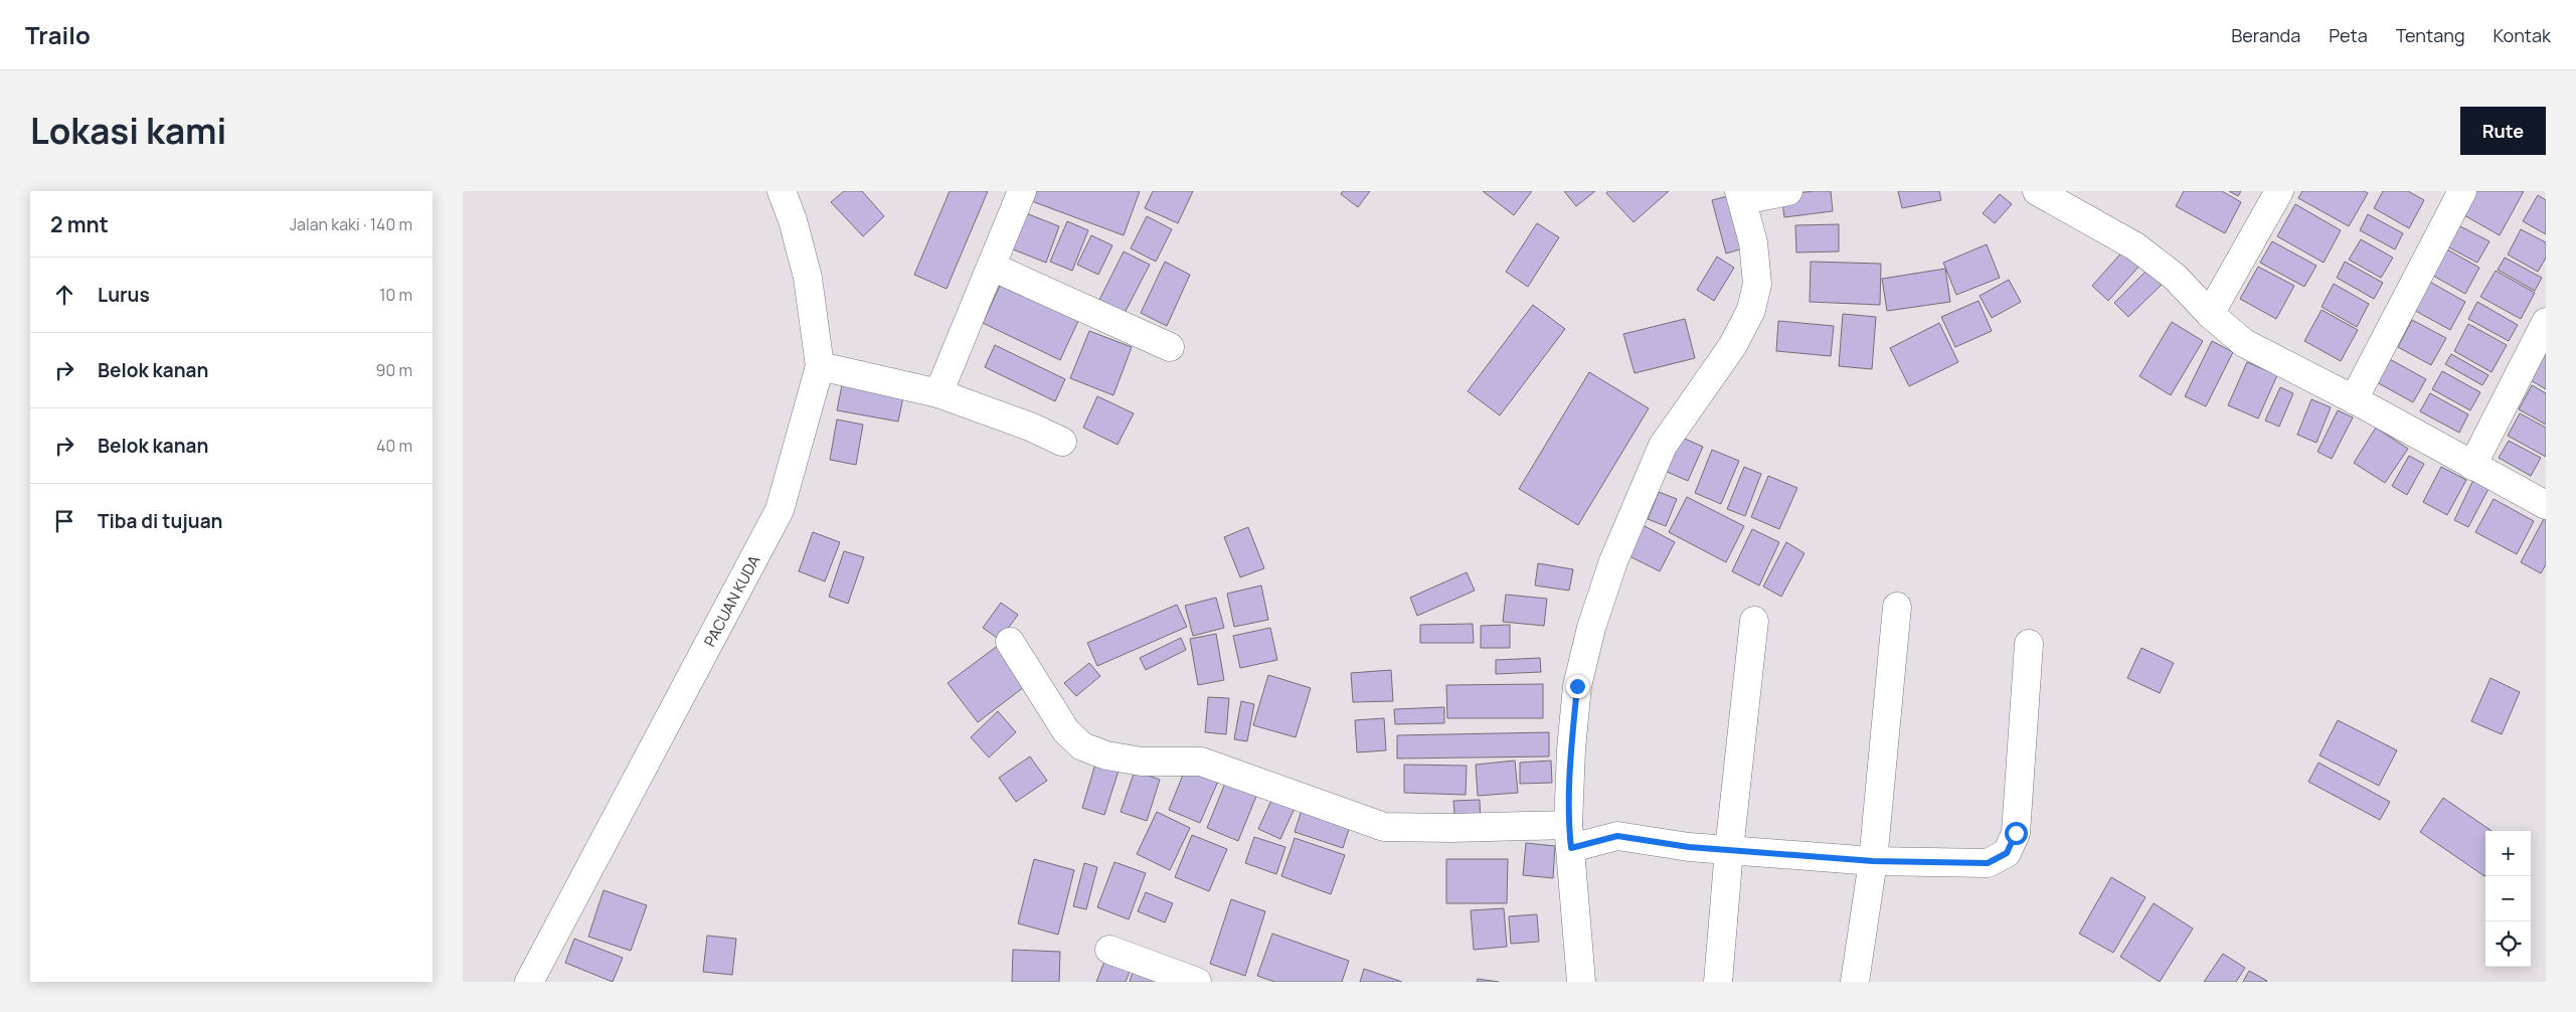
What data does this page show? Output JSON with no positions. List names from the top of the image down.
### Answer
{
  "streets": {
    "street": ["PACUAN KUDA"]
  },
  "page": {
    "header": "Trailo",
    "nav": [
      "Beranda",
      "Peta",
      "Tentang",
      "Kontak"
    ],
    "title": "Lokasi kami",
    "buttons": "Rute",
    "heading": ["2 mnt", "Jalan kaki · 140 m"],
    "list": [
      ["Lurus", "10 m"],
      ["Belok kanan", "90 m"],
      ["Belok kanan", "40 m"],
      "Tiba di tujuan"
    ],
    "map_buttons": ["+", "−"]
  }
}
